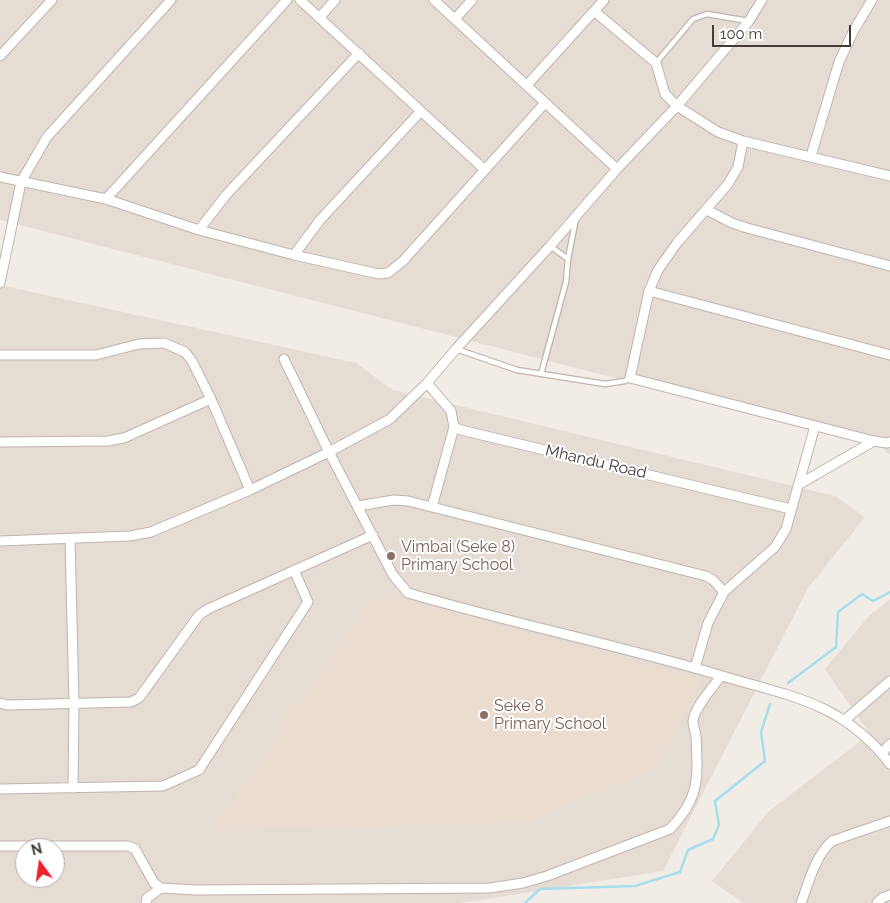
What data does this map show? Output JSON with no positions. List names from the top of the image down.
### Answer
{
  "streets": {
    "street": ["Mhandu Road"]
  },
  "places": ["Vimbai (Seke 8) Primary School", "Seke 8 Primary School"],
  "scale_bar": "100 m",
  "north": "top"
}
